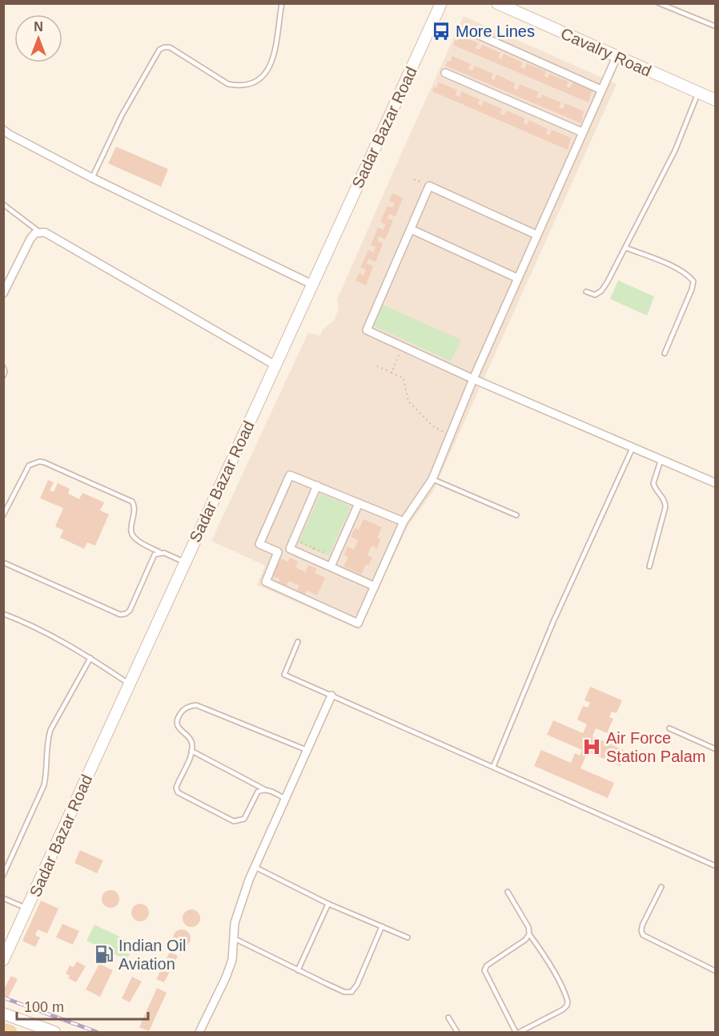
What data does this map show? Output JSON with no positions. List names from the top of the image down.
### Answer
{
  "streets": {
    "street": ["Cavalry Road", "Sadar Bazar Road"]
  },
  "places": {
    "bus stop": ["More Lines"],
    "hospital": ["Air Force Station Palam"],
    "fuel station": ["Indian Oil Aviation"]
  },
  "scale_bar": "100 m",
  "north": "top"
}
